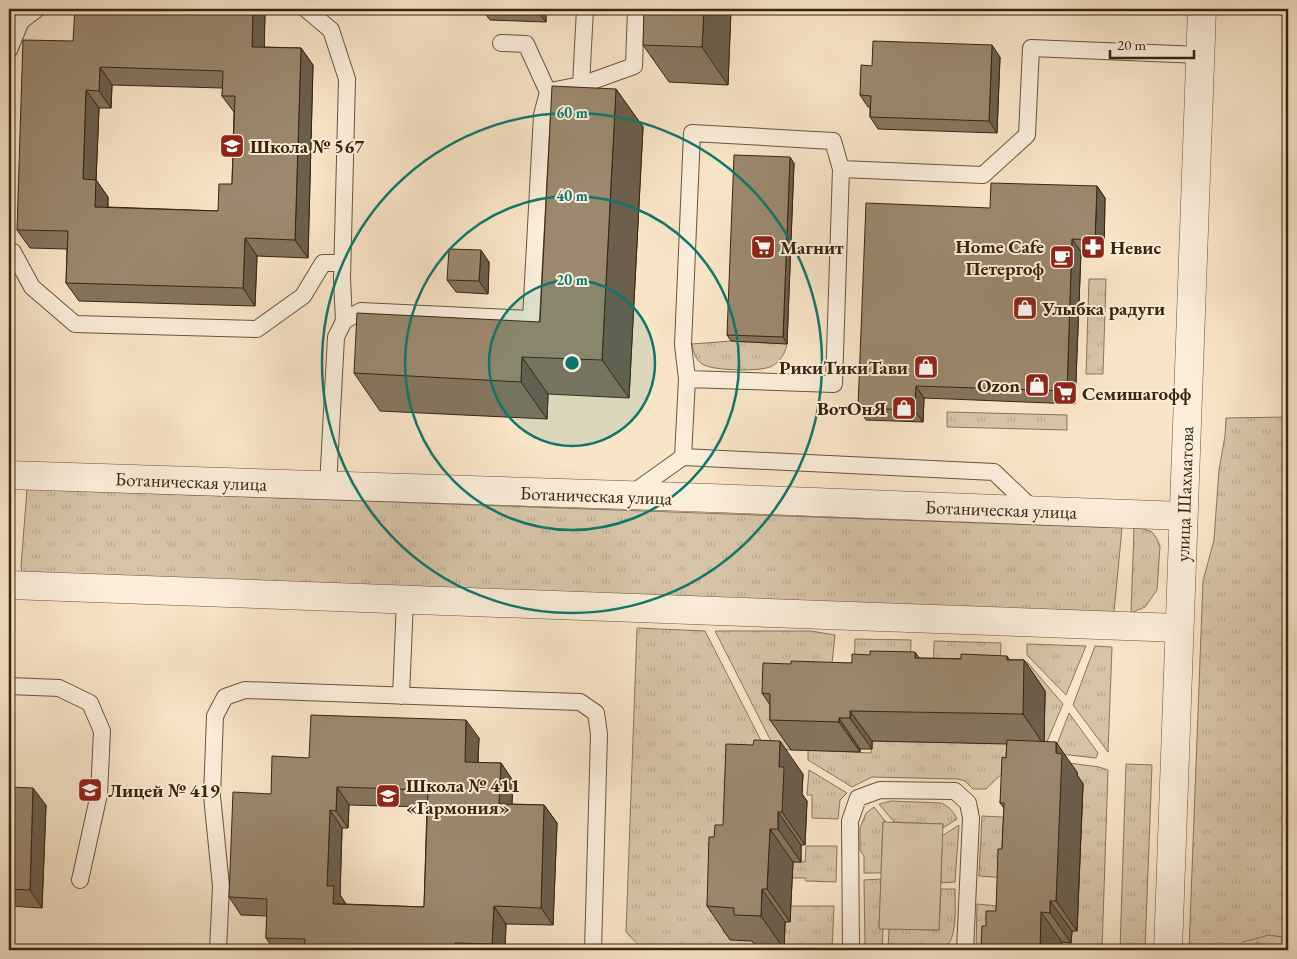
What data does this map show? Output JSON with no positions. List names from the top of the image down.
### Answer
{
  "streets": {
    "street": ["Ботаническая улица", "улица Шахматова"]
  },
  "crossings": [
    ["Ботаническая улица", "улица Шахматова"]
  ],
  "places": {
    "school or university": ["Школа № 567", "Лицей № 419", "Школа № 411 «Гармония»"],
    "supermarket": ["Магнит", "Семишагофф"],
    "pharmacy": ["Невис"],
    "cafe": ["Home Cafe Петергоф"],
    "shop": [
      "Улыбка радуги",
      "РикиТикиТави",
      "Ozon",
      "ВотОнЯ"
    ]
  },
  "scale_bar": "20 m",
  "rings": ["60 m", "40 m", "20 m"]
}
